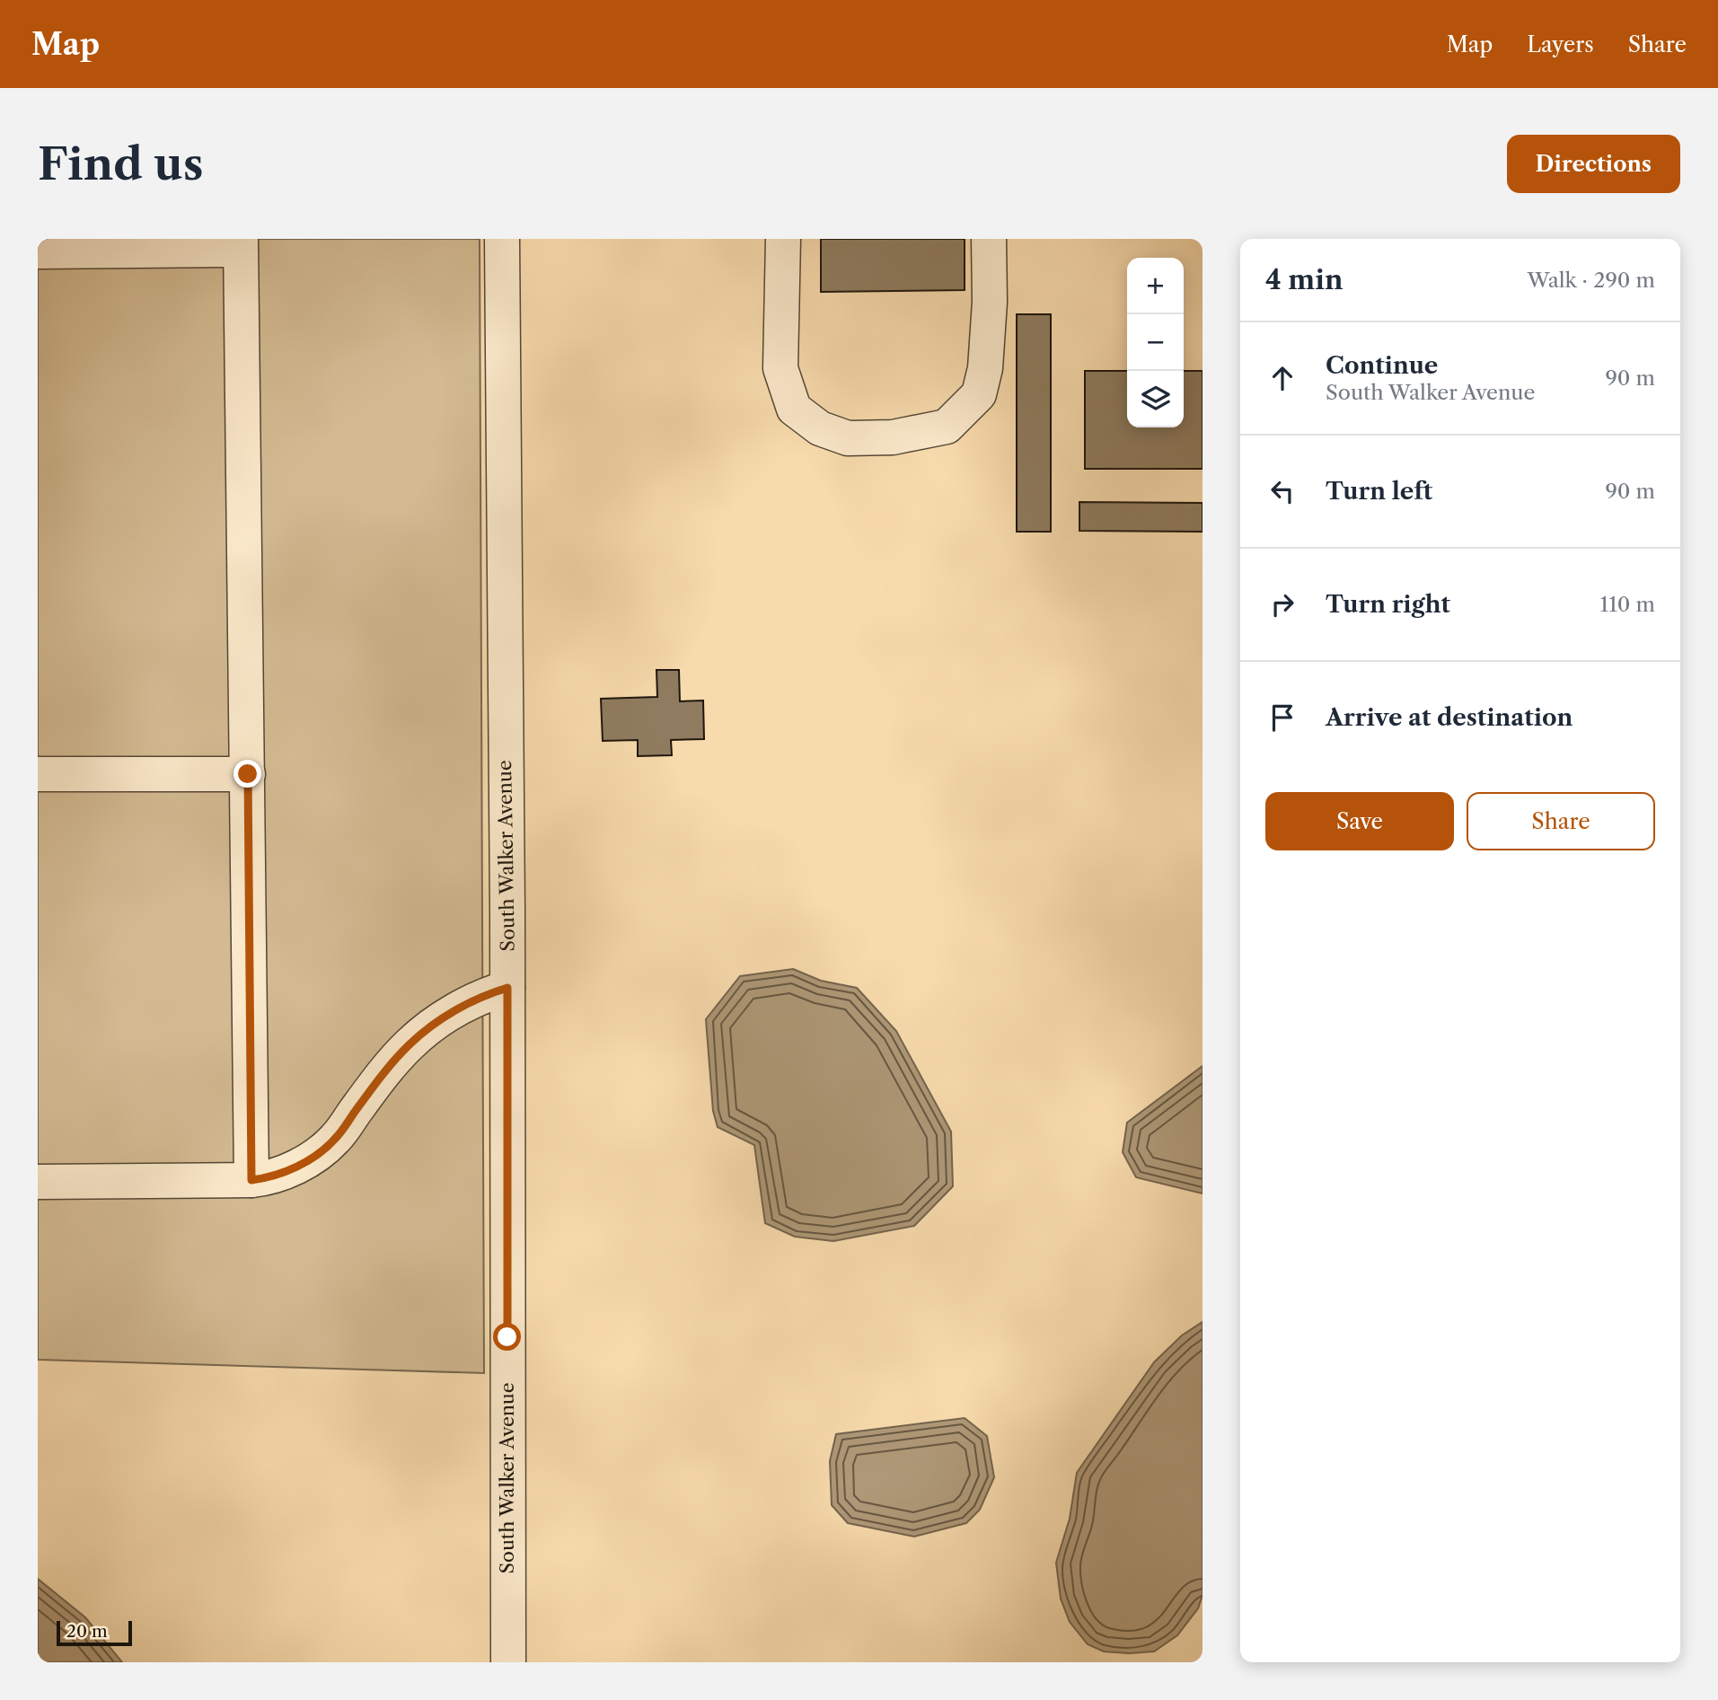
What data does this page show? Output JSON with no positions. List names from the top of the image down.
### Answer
{
  "streets": {
    "street": ["South Walker Avenue"]
  },
  "scale_bar": "20 m",
  "page": {
    "header": "Map",
    "nav": ["Map", "Layers", "Share"],
    "buttons": [
      "Directions",
      ["Save", "Share"]
    ],
    "title": "Find us",
    "heading": ["4 min", "Walk · 290 m"],
    "map_buttons": ["+", "−"],
    "list": [
      ["Continue", "South Walker Avenue", "90 m"],
      ["Turn left", "90 m"],
      ["Turn right", "110 m"],
      "Arrive at destination"
    ],
    "scale": "20 m"
  }
}
